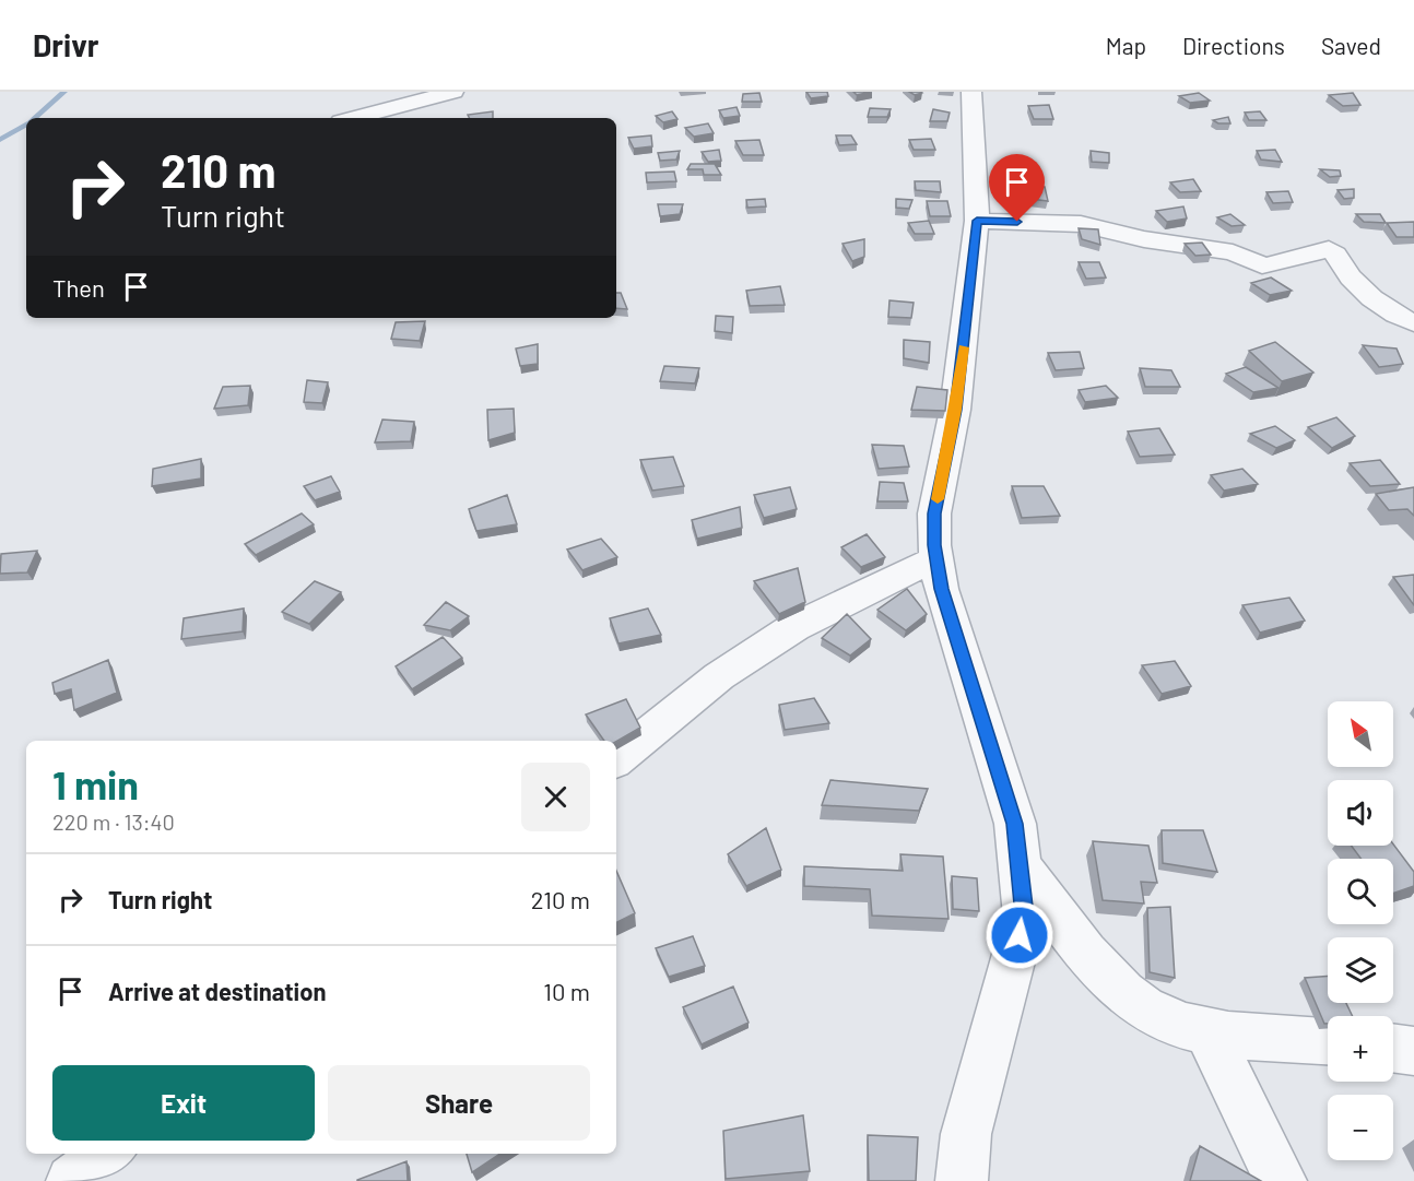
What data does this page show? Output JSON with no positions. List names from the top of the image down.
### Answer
{
  "north": "top left",
  "page": {
    "header": "Drivr",
    "nav": ["Map", "Directions", "Saved"],
    "turn": ["210 m", "Turn right"],
    "then": "Then",
    "map_buttons": ["+", "−"],
    "heading": ["1 min", "220 m · 13:40"],
    "list": [
      {
        "name": "Turn right",
        "value": "210 m"
      },
      {
        "name": "Arrive at destination",
        "value": "10 m"
      }
    ],
    "buttons": ["Exit", "Share"]
  }
}
